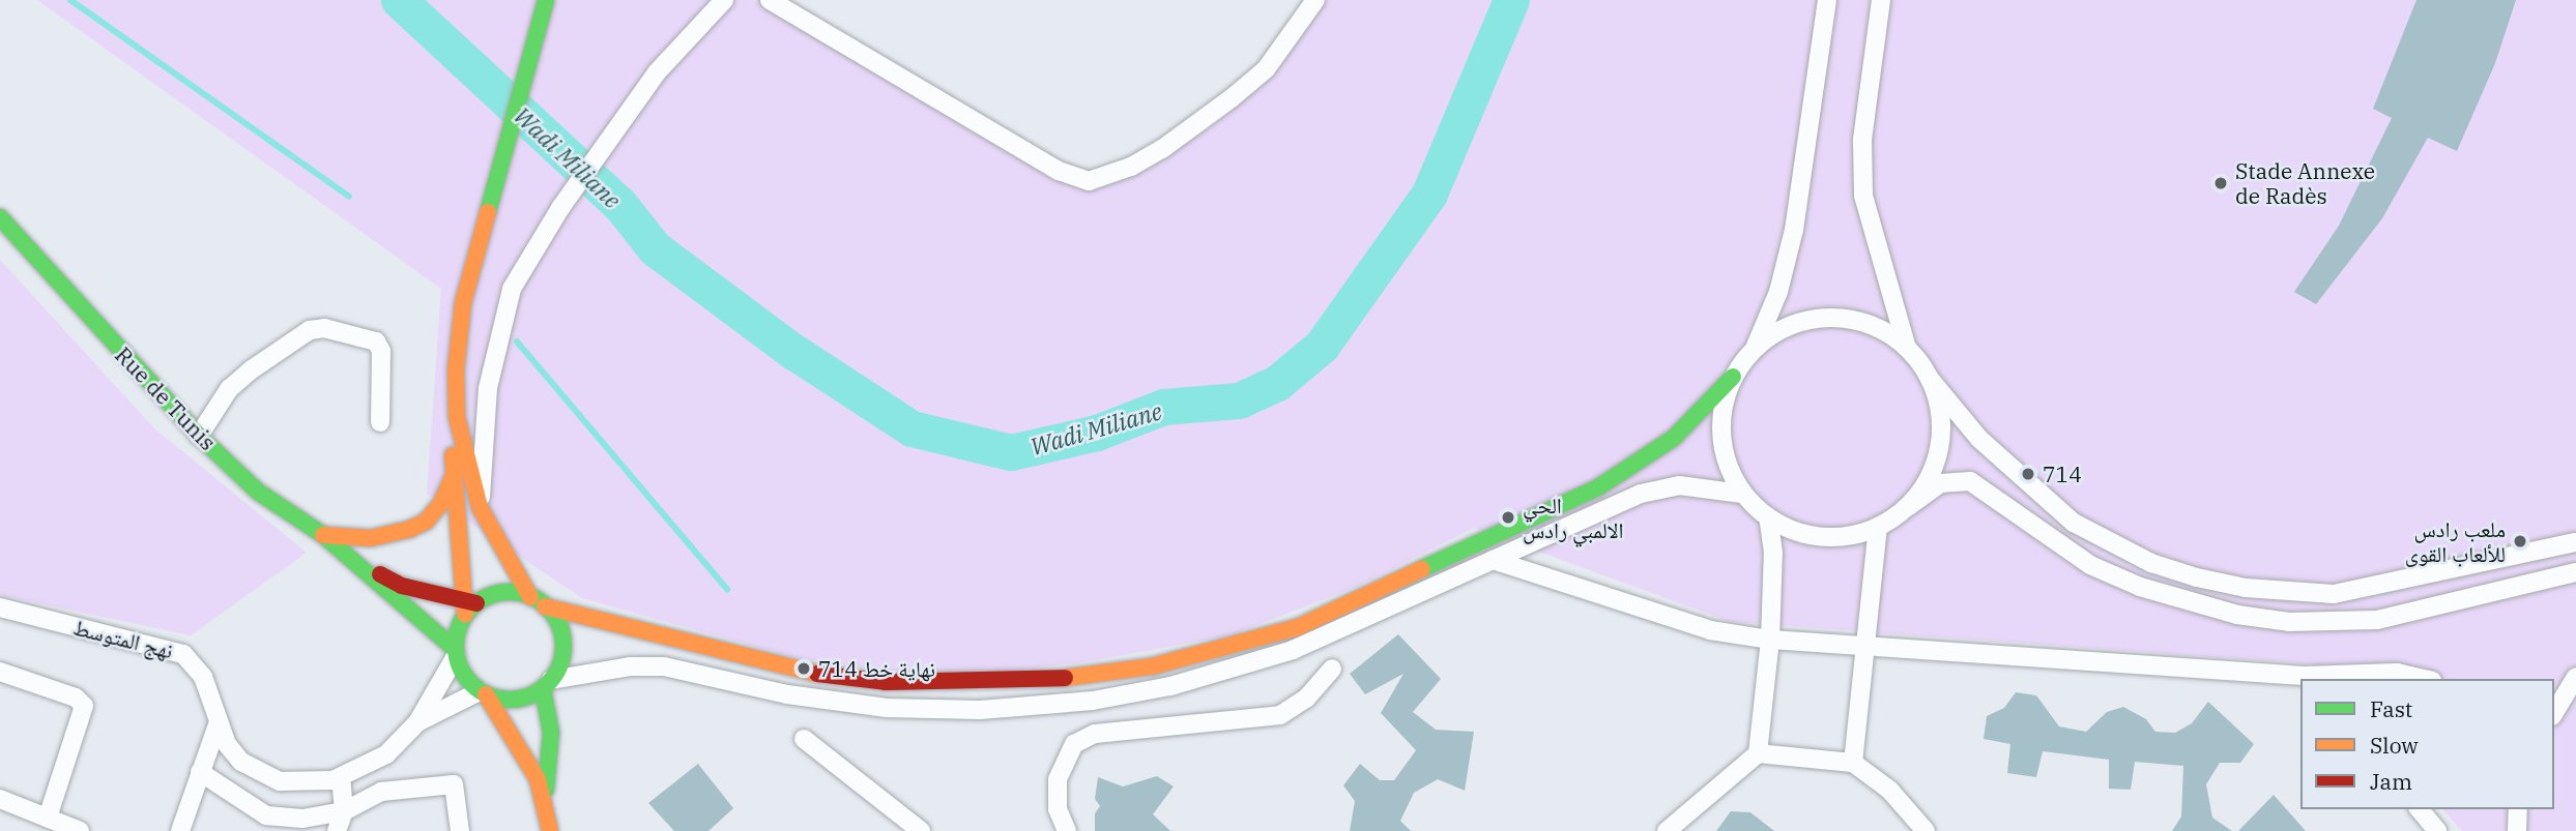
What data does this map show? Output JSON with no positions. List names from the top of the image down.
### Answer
{
  "streets": {
    "street": ["Rue de Tunis", "نهج المتوسط"]
  },
  "water": ["Wadi Miliane"],
  "places": [
    "Stade Annexe de Radès",
    "714",
    "الحي الالمبي رادس",
    "ملعب رادس للألعاب القوى",
    "نهاية خط 714"
  ],
  "legend": ["Fast", "Slow", "Jam"]
}
